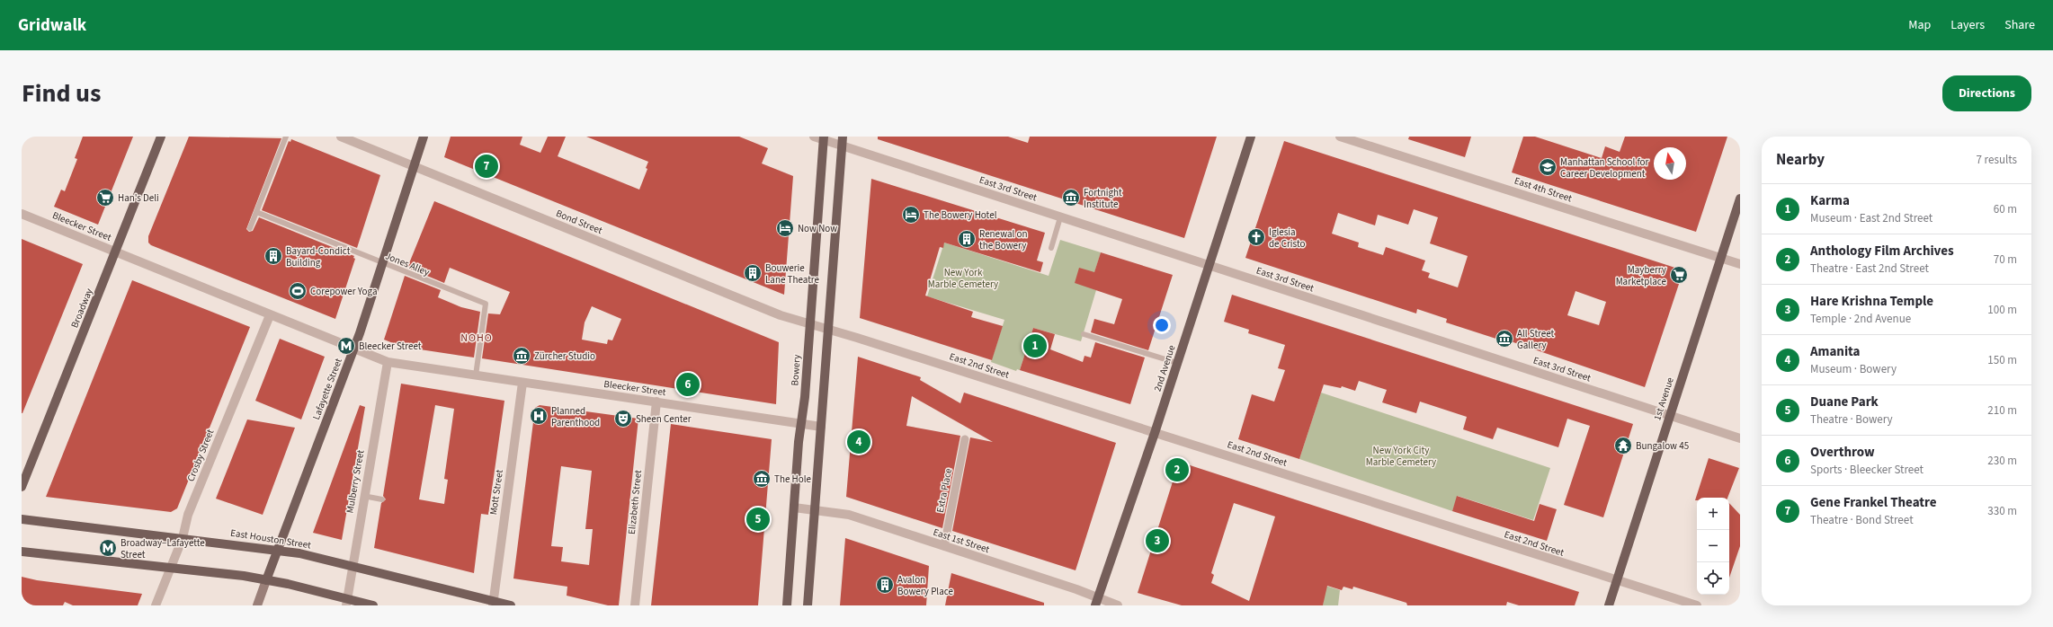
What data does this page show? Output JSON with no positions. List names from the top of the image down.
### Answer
{
  "streets": {
    "main road": [
      "Broadway",
      "2nd Avenue",
      "Bowery",
      "Lafayette Street",
      "1st Avenue",
      "East Houston Street"
    ],
    "street": [
      "East 3rd Street",
      "East 4th Street",
      "Bond Street",
      "Bleecker Street",
      "East 2nd Street",
      "Crosby Street",
      "Mulberry Street",
      "Extra Place",
      "Mott Street",
      "Elizabeth Street",
      "East 1st Street"
    ],
    "lane": ["Jones Alley"]
  },
  "crossings": [
    ["East 3rd Street", "2nd Avenue"],
    ["East 3rd Street", "Bowery"],
    ["East 3rd Street", "1st Avenue"],
    ["East 4th Street", "1st Avenue"],
    ["Bond Street", "East 2nd Street"],
    ["Bond Street", "Bowery"],
    ["Bond Street", "Lafayette Street"],
    ["Bleecker Street", "Jones Alley"],
    ["Bleecker Street", "Broadway"],
    ["Bleecker Street", "Bowery"],
    ["Bleecker Street", "Lafayette Street"],
    ["Bleecker Street", "Crosby Street"],
    ["Bleecker Street", "Mulberry Street"],
    ["Bleecker Street", "Mott Street"],
    ["Bleecker Street", "Elizabeth Street"],
    ["Jones Alley", "Lafayette Street"],
    ["East 2nd Street", "2nd Avenue"],
    ["East 2nd Street", "Bowery"],
    ["East 2nd Street", "1st Avenue"],
    ["2nd Avenue", "East 1st Street"],
    ["Bowery", "East 1st Street"],
    ["Lafayette Street", "East Houston Street"],
    ["Crosby Street", "East Houston Street"],
    ["Mulberry Street", "East Houston Street"],
    ["Extra Place", "East 1st Street"],
    ["Mott Street", "East Houston Street"]
  ],
  "districts": ["NOHO"],
  "parks": ["New York Marble Cemetery", "New York City Marble Cemetery"],
  "places": {
    "school or university": ["Manhattan School for Career Development"],
    "supermarket": ["Han's Deli", "Mayberry Marketplace"],
    "museum": [
      "Fortnight Institute",
      "All Street Gallery",
      "Zürcher Studio",
      "The Hole"
    ],
    "hotel": ["The Bowery Hotel", "Now Now"],
    "church": ["Iglesia de Cristo"],
    "building": [
      "Renewal on the Bowery",
      "Bayard-Condict Building",
      "Bouwerie Lane Theatre",
      "Avalon Bowery Place"
    ],
    "sports": ["Corepower Yoga"],
    "metro station": ["Bleecker Street", "Broadway–Lafayette Street"],
    "hospital": ["Planned Parenthood"],
    "theatre": ["Sheen Center"],
    "temple": ["Bungalow 45"]
  },
  "north": "top",
  "page": {
    "header": "Gridwalk",
    "nav": ["Map", "Layers", "Share"],
    "title": "Find us",
    "buttons": "Directions",
    "heading": ["Nearby", "7 results"],
    "pins": [
      "7",
      "1",
      "6",
      "4",
      "2",
      "5",
      "3"
    ],
    "list": [
      {
        "mark": "1",
        "name": "Karma",
        "note": "Museum · East 2nd Street",
        "value": "60 m"
      },
      {
        "mark": "2",
        "name": "Anthology Film Archives",
        "note": "Theatre · East 2nd Street",
        "value": "70 m"
      },
      {
        "mark": "3",
        "name": "Hare Krishna Temple",
        "note": "Temple · 2nd Avenue",
        "value": "100 m"
      },
      {
        "mark": "4",
        "name": "Amanita",
        "note": "Museum · Bowery",
        "value": "150 m"
      },
      {
        "mark": "5",
        "name": "Duane Park",
        "note": "Theatre · Bowery",
        "value": "210 m"
      },
      {
        "mark": "6",
        "name": "Overthrow",
        "note": "Sports · Bleecker Street",
        "value": "230 m"
      },
      {
        "mark": "7",
        "name": "Gene Frankel Theatre",
        "note": "Theatre · Bond Street",
        "value": "330 m"
      }
    ],
    "map_buttons": ["+", "−"]
  }
}
